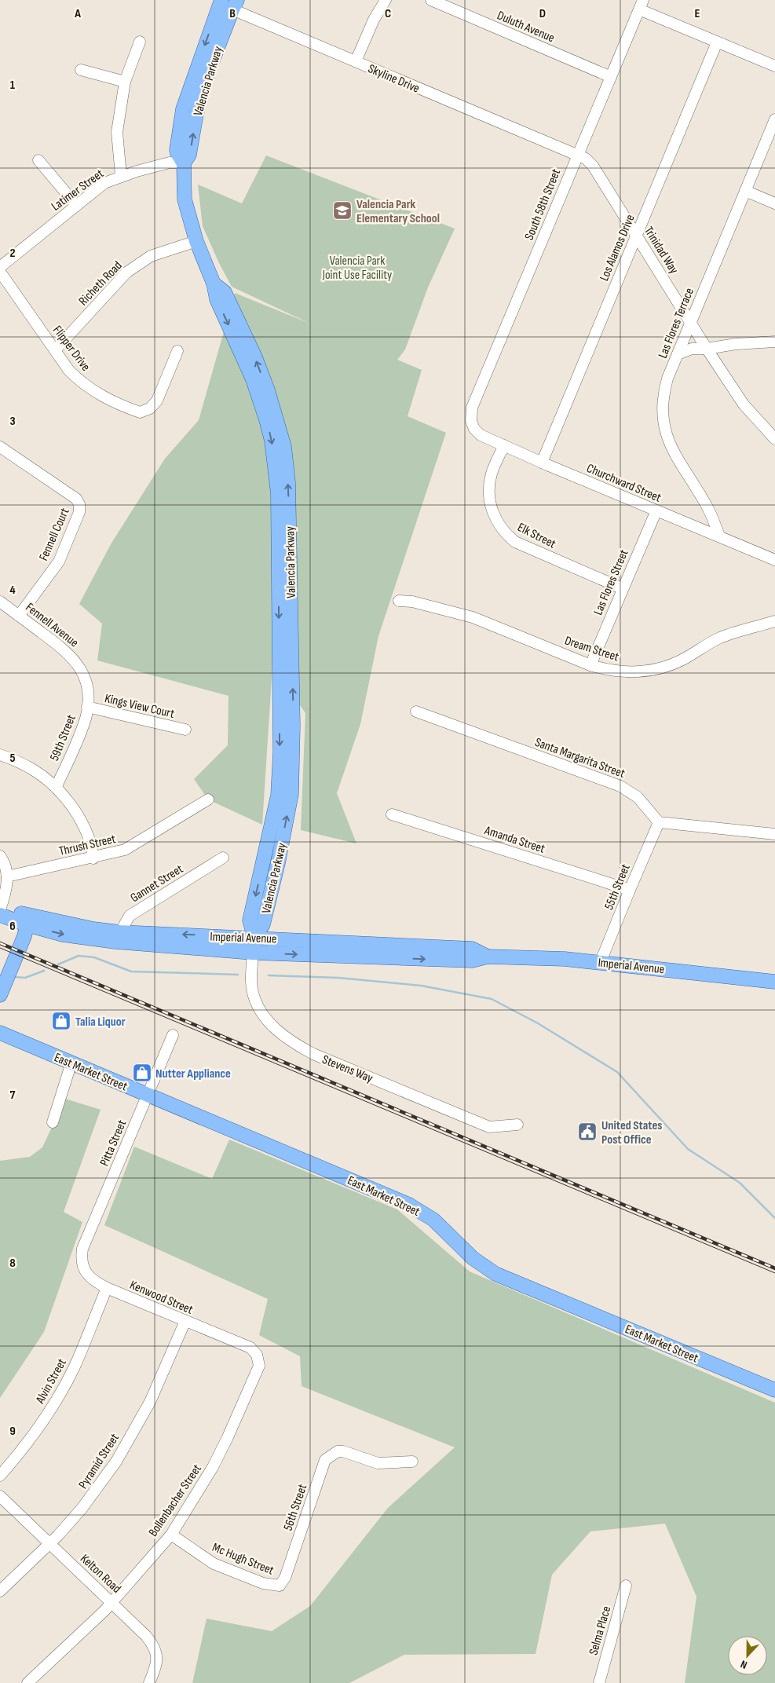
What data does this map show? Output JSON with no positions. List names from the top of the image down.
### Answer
{
  "streets": {
    "main road": [
      "Valencia Parkway",
      "Imperial Avenue",
      "Stevens Way",
      "East Market Street"
    ],
    "street": [
      "Duluth Avenue",
      "Skyline Drive",
      "Latimer Street",
      "South 58th Street",
      "Los Alamos Drive",
      "Trinidad Way",
      "Richeth Road",
      "Las Flores Terrace",
      "Flipper Drive",
      "Churchward Street",
      "Fennell Court",
      "Elk Street",
      "Las Flores Street",
      "Fennell Avenue",
      "Dream Street",
      "Kings View Court",
      "59th Street",
      "Santa Margarita Street",
      "Amanda Street",
      "Thrush Street",
      "Gannet Street",
      "55th Street",
      "Pitta Street",
      "Kenwood Street",
      "Alvin Street",
      "Pyramid Street",
      "Bollenbacher Street",
      "56th Street",
      "Mc Hugh Street",
      "Kelton Road",
      "Selma Place"
    ]
  },
  "crossings": [
    ["Duluth Avenue", "South 58th Street"],
    ["Skyline Drive", "Valencia Parkway"],
    ["Skyline Drive", "South 58th Street"],
    ["Skyline Drive", "Trinidad Way"],
    ["Valencia Parkway", "Latimer Street"],
    ["Valencia Parkway", "Richeth Road"],
    ["Valencia Parkway", "Imperial Avenue"],
    ["Valencia Parkway", "Stevens Way"],
    ["South 58th Street", "Trinidad Way"],
    ["South 58th Street", "Churchward Street"],
    ["Los Alamos Drive", "Trinidad Way"],
    ["Los Alamos Drive", "Churchward Street"],
    ["Trinidad Way", "Las Flores Terrace"],
    ["Richeth Road", "Flipper Drive"],
    ["Las Flores Terrace", "Churchward Street"],
    ["Churchward Street", "Elk Street"],
    ["Churchward Street", "Las Flores Street"],
    ["Fennell Court", "Fennell Avenue"],
    ["Elk Street", "Las Flores Street"],
    ["Las Flores Street", "Dream Street"],
    ["Fennell Avenue", "59th Street"],
    ["Kings View Court", "59th Street"],
    ["Santa Margarita Street", "55th Street"],
    ["Amanda Street", "55th Street"],
    ["Gannet Street", "Imperial Avenue"],
    ["55th Street", "Imperial Avenue"],
    ["Imperial Avenue", "Stevens Way"],
    ["East Market Street", "Pitta Street"],
    ["Pitta Street", "Kenwood Street"],
    ["Kenwood Street", "Alvin Street"],
    ["Kenwood Street", "Pyramid Street"],
    ["Kenwood Street", "Bollenbacher Street"],
    ["Pyramid Street", "Kelton Road"],
    ["Bollenbacher Street", "Mc Hugh Street"],
    ["Bollenbacher Street", "Kelton Road"],
    ["56th Street", "Mc Hugh Street"]
  ],
  "parks": ["Valencia Park Joint Use Facility"],
  "places": {
    "school or university": ["Valencia Park Elementary School"],
    "shop": ["Talia Liquor", "Nutter Appliance"],
    "public building": ["United States Post Office"]
  },
  "north": "bottom",
  "grid": {
    "columns": [
      "A",
      "B",
      "C",
      "D",
      "E"
    ],
    "rows": [
      "1",
      "2",
      "3",
      "4",
      "5",
      "6",
      "7",
      "8",
      "9"
    ]
  }
}
